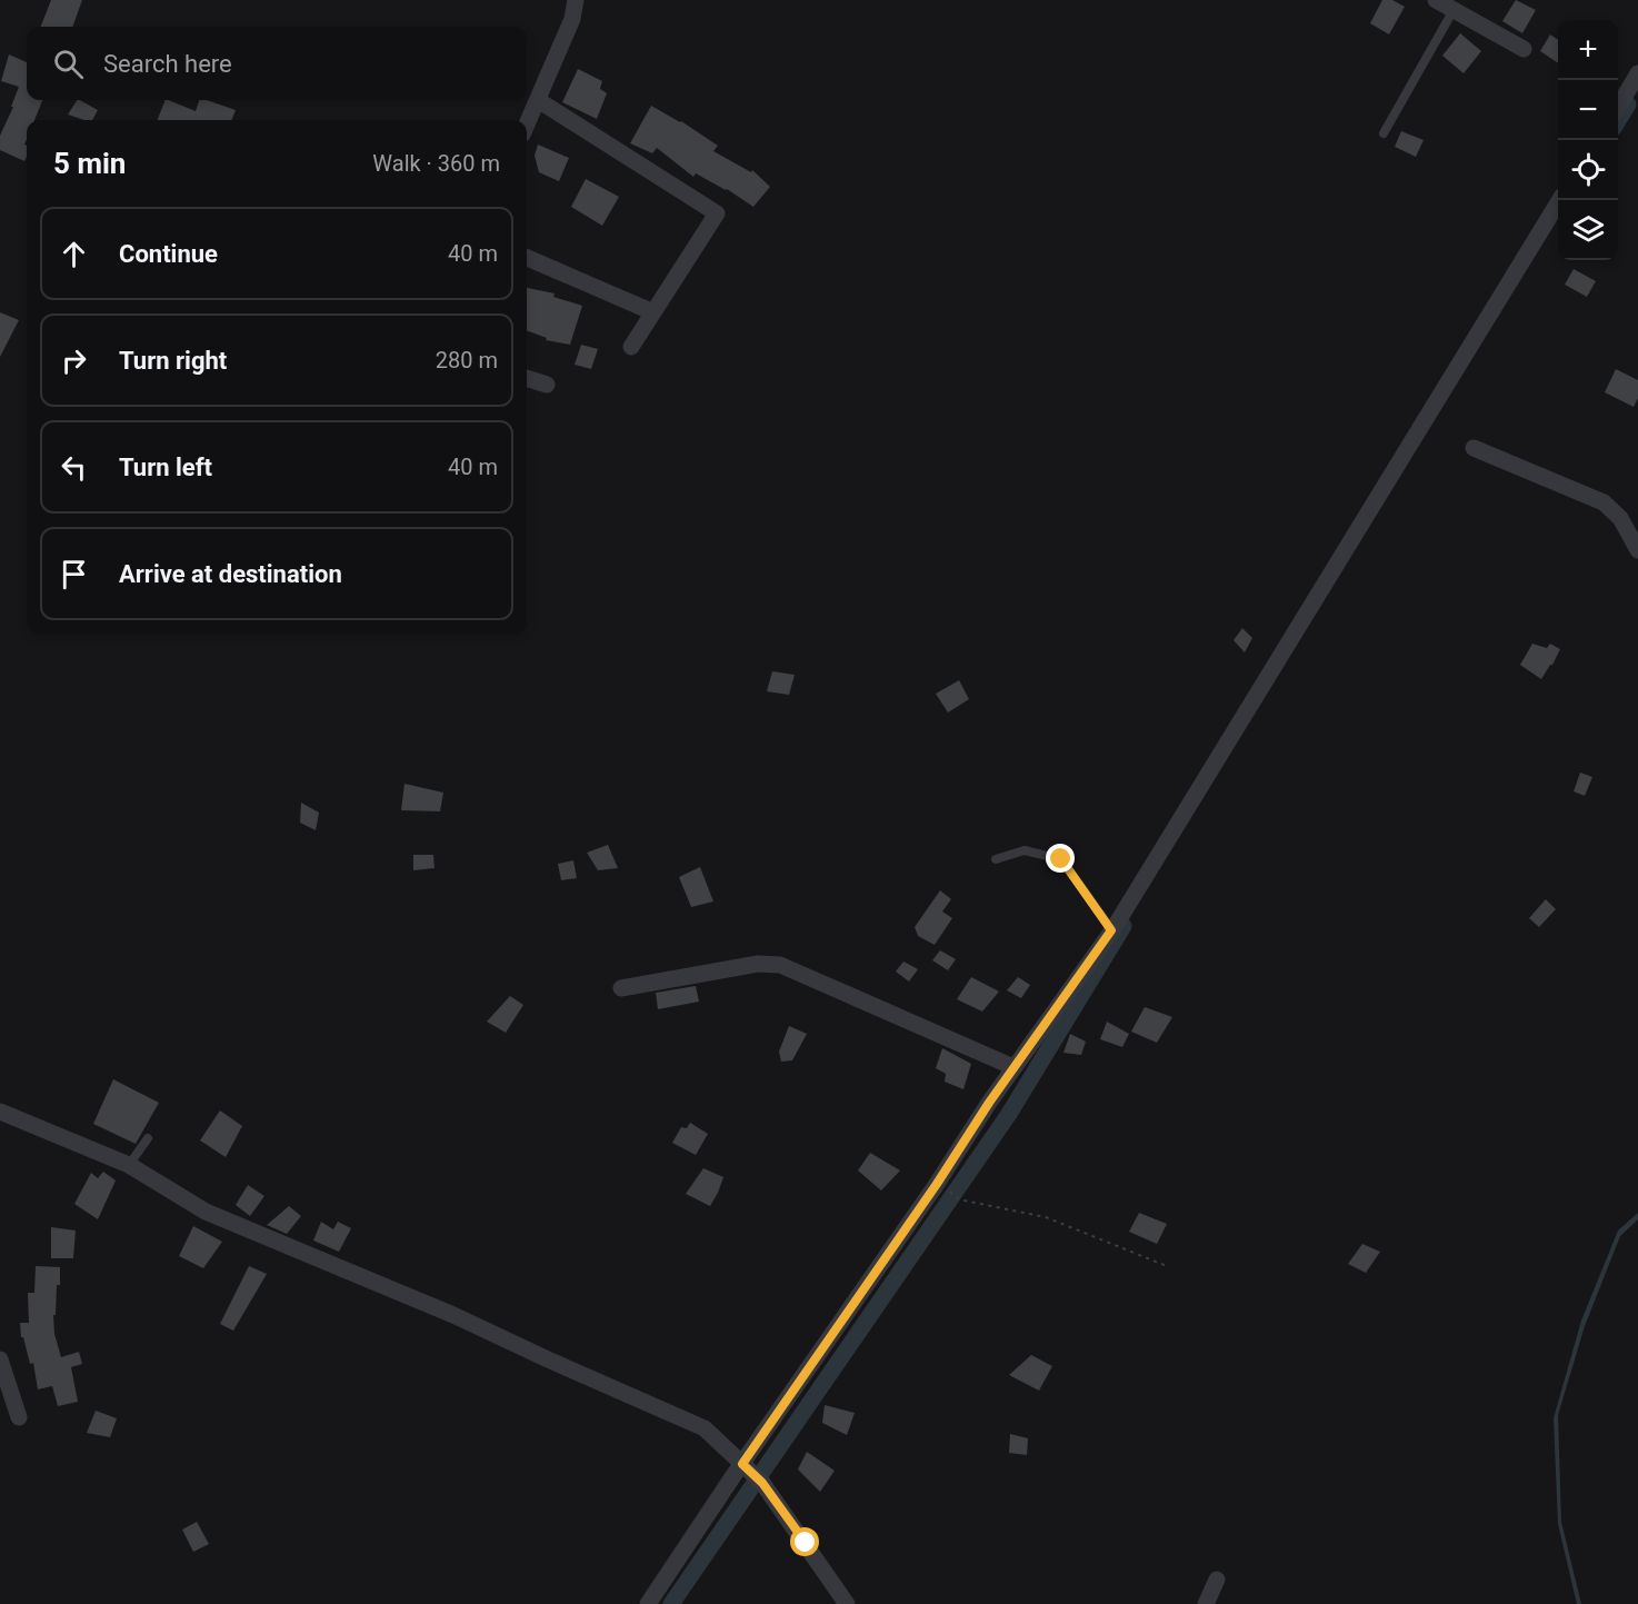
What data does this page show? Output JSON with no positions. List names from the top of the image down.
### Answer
{
  "page": {
    "map_buttons": ["+", "−"],
    "search": "Search here",
    "heading": ["5 min", "Walk · 360 m"],
    "list": [
      ["Continue", "40 m"],
      ["Turn right", "280 m"],
      ["Turn left", "40 m"],
      "Arrive at destination"
    ]
  }
}
